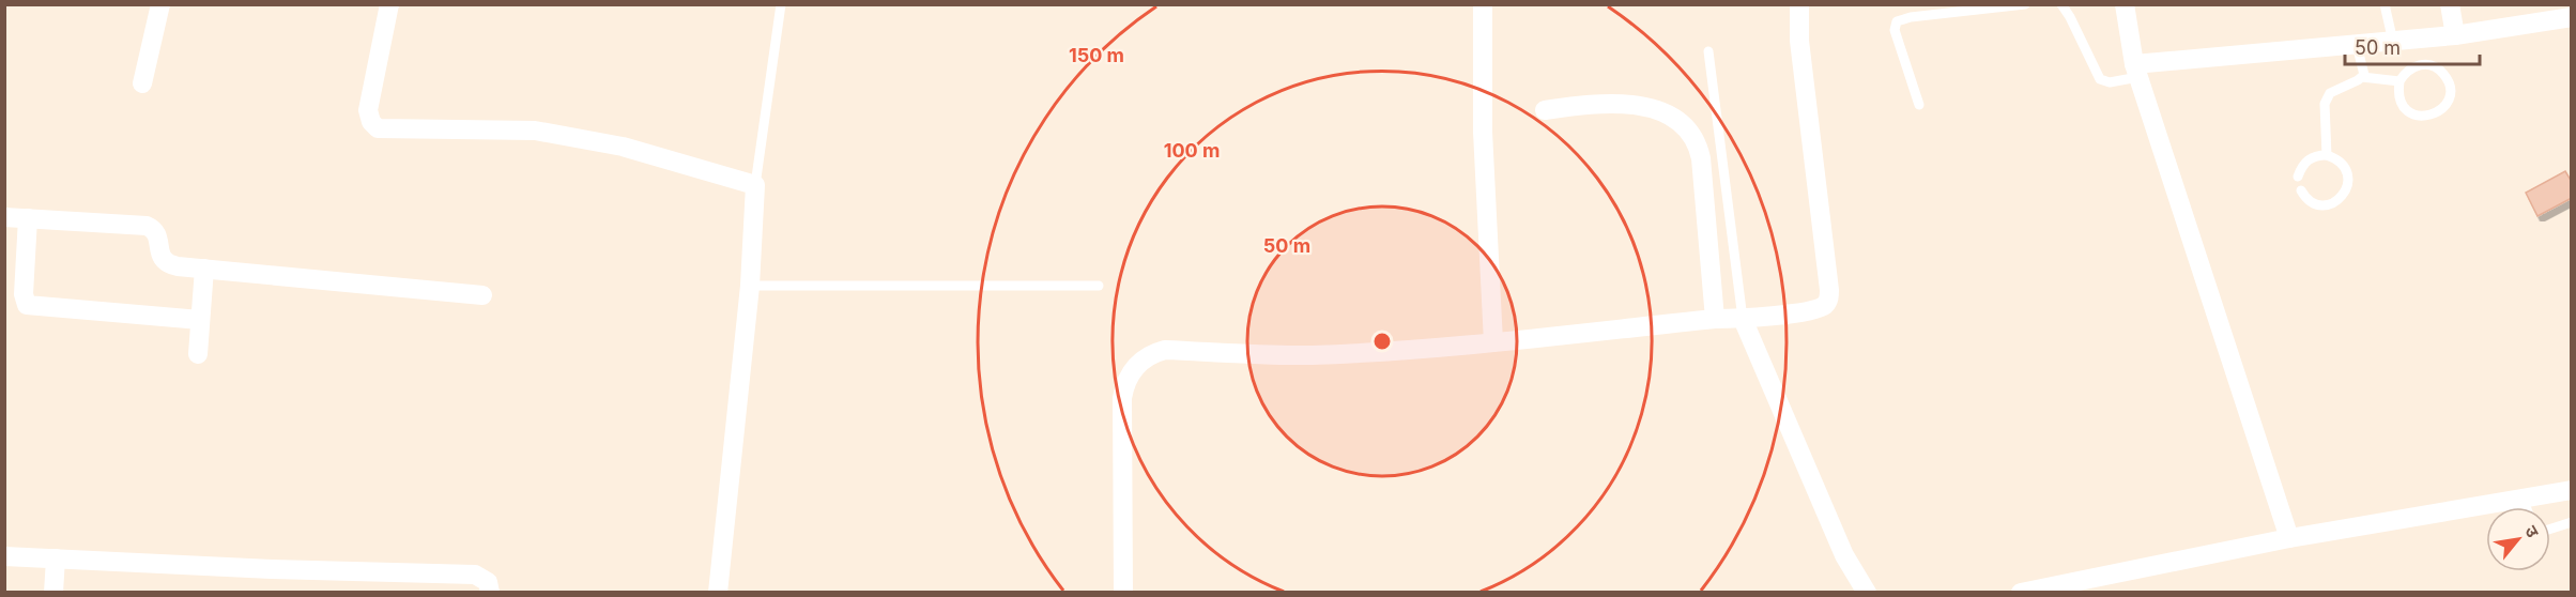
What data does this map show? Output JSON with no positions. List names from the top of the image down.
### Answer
{
  "scale_bar": "50 m",
  "north": "top right",
  "rings": ["150 m", "100 m", "50 m"]
}
